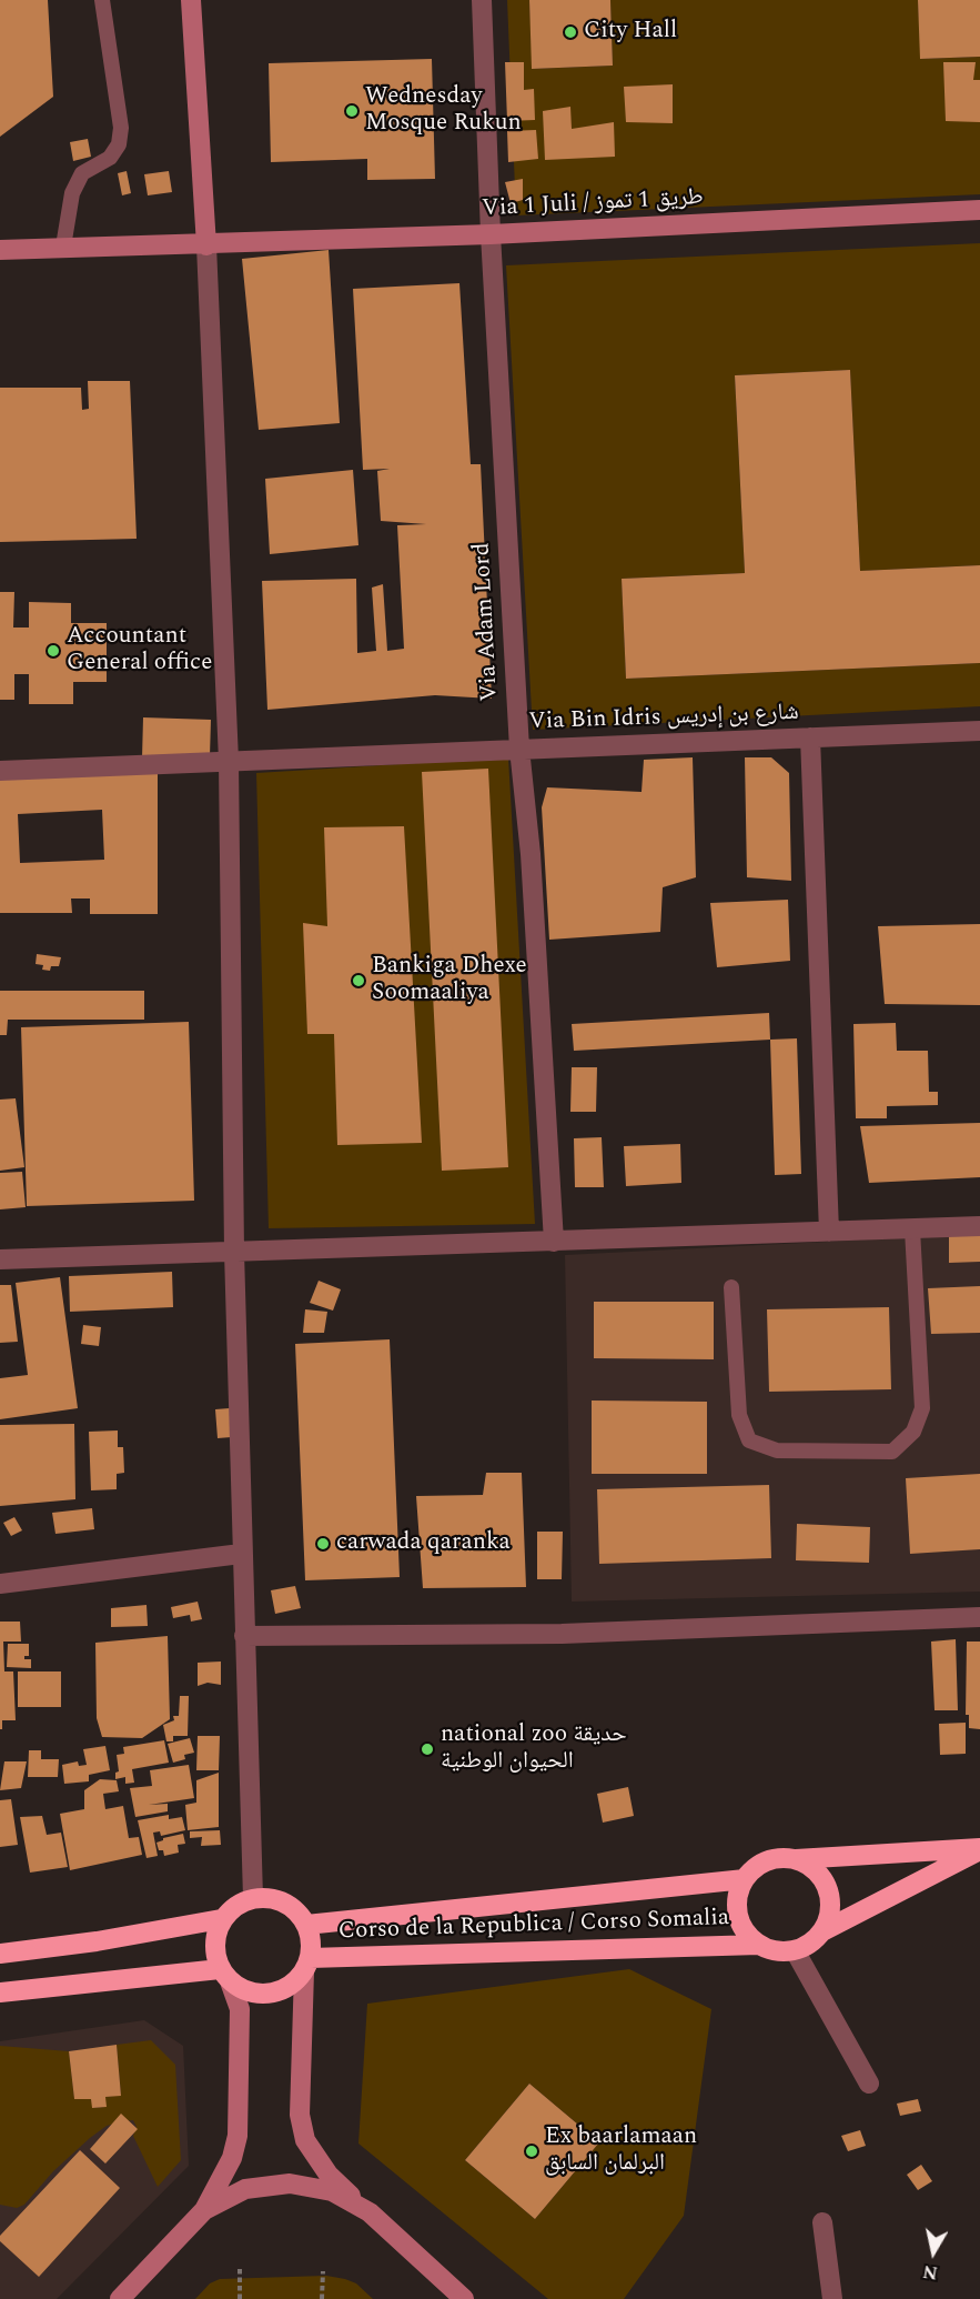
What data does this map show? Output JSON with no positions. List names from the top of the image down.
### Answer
{
  "streets": {
    "highway": ["Corso de la Republica / Corso Somalia"],
    "main road": ["Via 1 Juli / طريق 1 تموز"],
    "street": ["Via Adam Lord", "Via Bin Idris شارع بن إدريس"]
  },
  "crossings": [
    ["Via 1 Juli / طريق 1 تموز", "Via Adam Lord"],
    ["Via Adam Lord", "Via Bin Idris شارع بن إدريس"]
  ],
  "places": [
    "City Hall",
    "Wednesday Mosque Rukun",
    "Accountant General office",
    "Bankiga Dhexe Soomaaliya",
    "carwada qaranka",
    "national zoo حديقة الحيوان الوطنية",
    "Ex baarlamaan البرلمان السابق"
  ],
  "north": "bottom"
}
